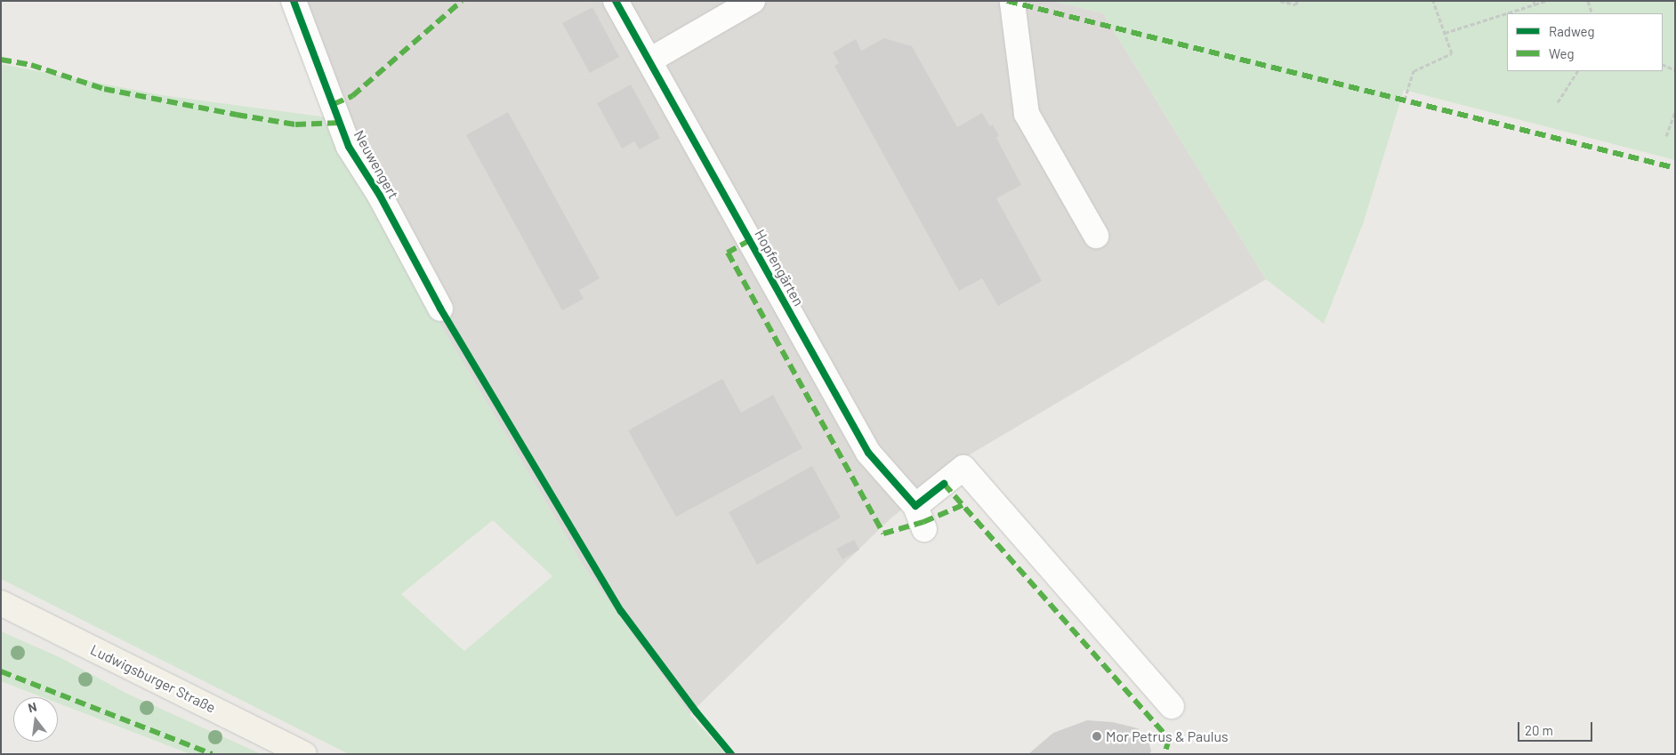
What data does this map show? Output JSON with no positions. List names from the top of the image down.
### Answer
{
  "streets": {
    "main road": ["Ludwigsburger Straße"],
    "street": ["Neuwengert", "Hopfengärten"]
  },
  "places": ["Mor Petrus & Paulus"],
  "legend": ["Radweg", "Weg"],
  "scale_bar": "20 m",
  "north": "top"
}
